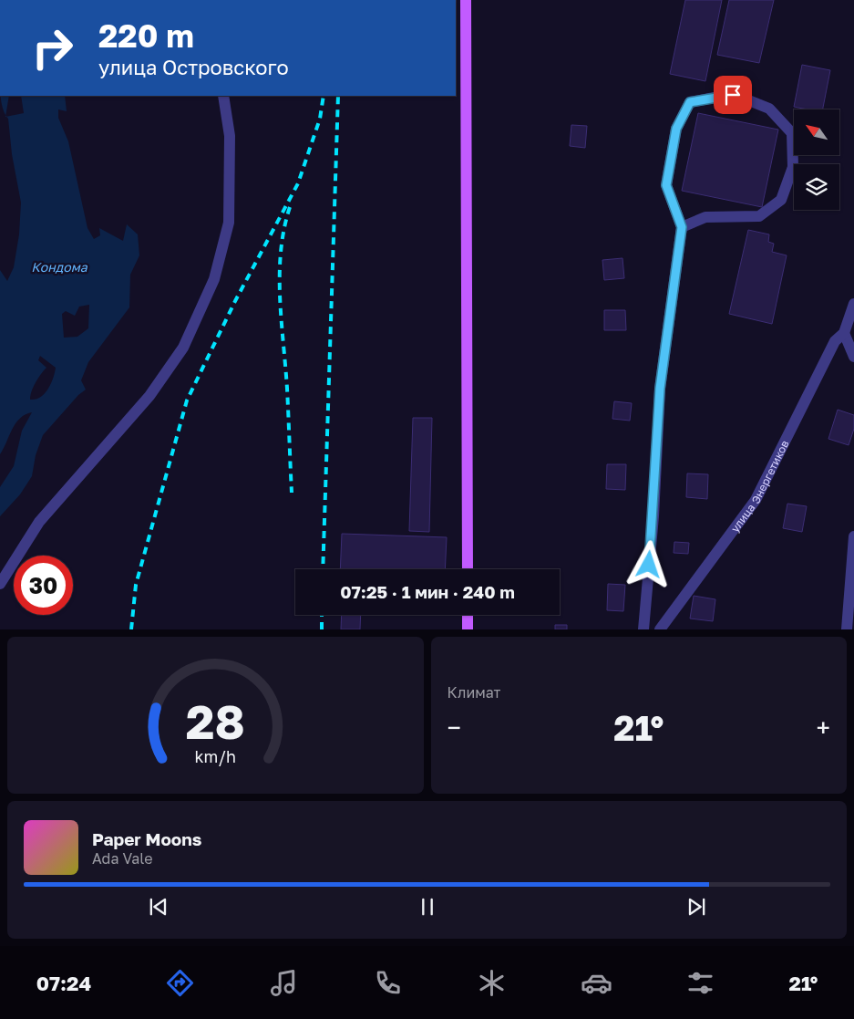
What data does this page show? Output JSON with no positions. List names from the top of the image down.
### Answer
{
  "streets": {
    "street": ["улица Энергетиков"]
  },
  "water": ["Кондома"],
  "north": "top left",
  "page": {
    "turn": ["220 m", "улица Островского"],
    "limit": "30",
    "trip": "07:25 · 1 мин · 240 m",
    "tile": "Климат",
    "heat": ["−", "21°", "+"],
    "song": ["Paper Moons", "Ada Vale"],
    "tabs": ["07:24", "21°"],
    "gauge": ["28", "km/h"]
  }
}
